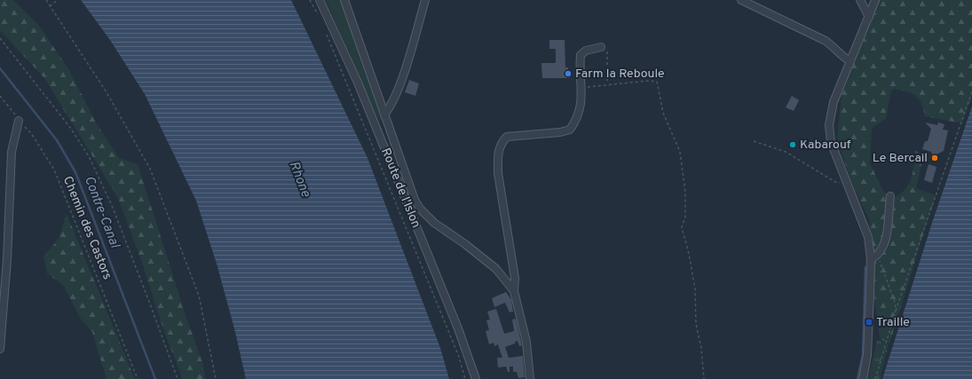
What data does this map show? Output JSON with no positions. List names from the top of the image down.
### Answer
{
  "streets": {
    "street": ["Route de l'Islon"],
    "path": ["Chemin des Castors"]
  },
  "water": ["Rhone", "Contre-Canal"],
  "places": {
    "other": ["Farm la Reboule", "Kabarouf", "Le Bercail"],
    "transit": ["Traille"]
  }
}
